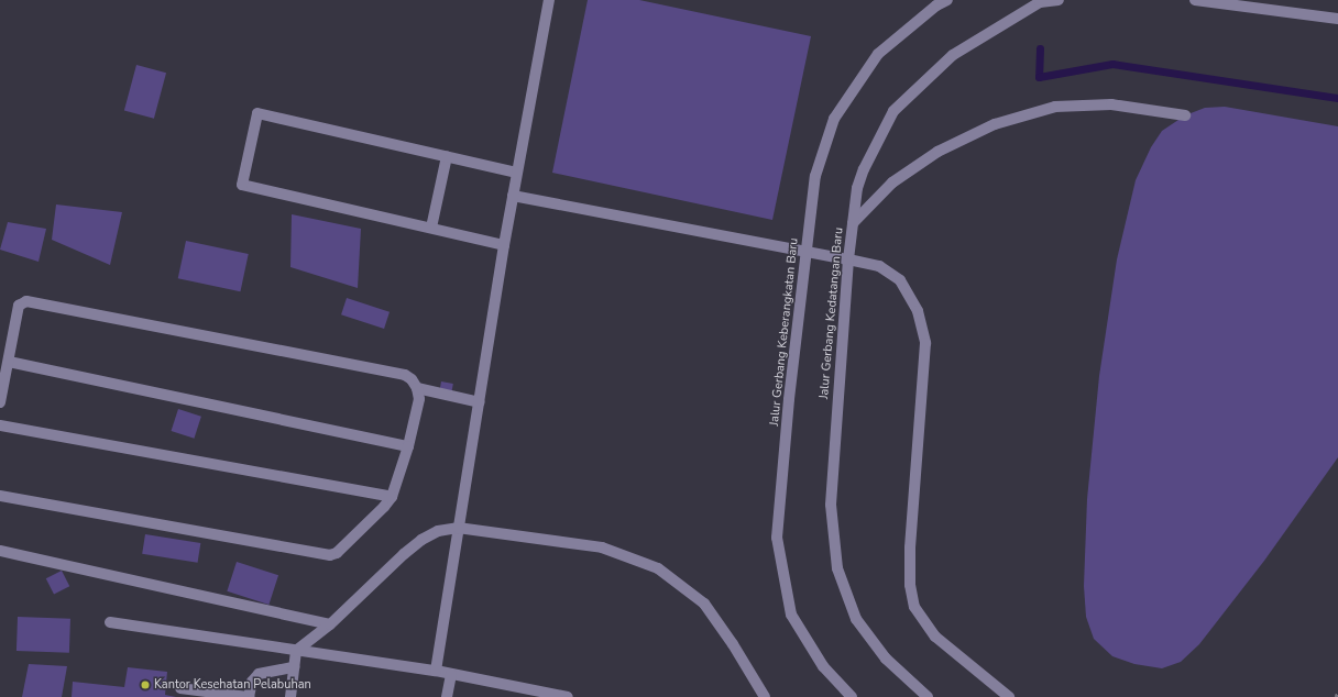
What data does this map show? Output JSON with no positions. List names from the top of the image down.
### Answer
{
  "streets": {
    "street": ["Jalur Gerbang Kedatangan Baru", "Jalur Gerbang Keberangkatan Baru"]
  },
  "places": ["Kantor Kesehatan Pelabuhan"]
}
